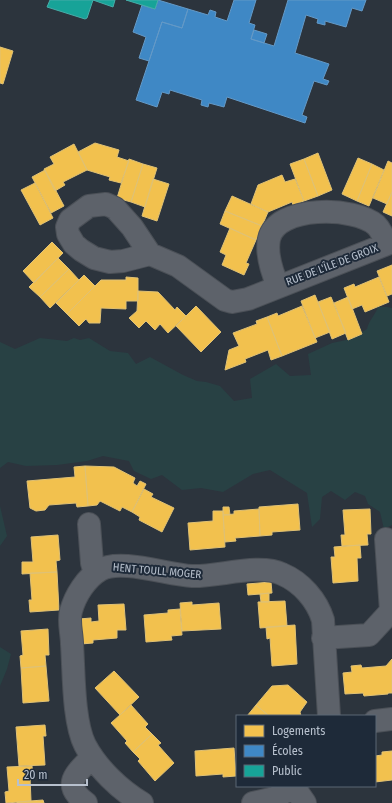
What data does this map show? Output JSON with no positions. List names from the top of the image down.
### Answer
{
  "streets": {
    "street": ["RUE DE L'ÎLE DE GROIX", "HENT TOULL MOGER"]
  },
  "legend": ["Logements", "Écoles", "Public"],
  "scale_bar": "20 m"
}
